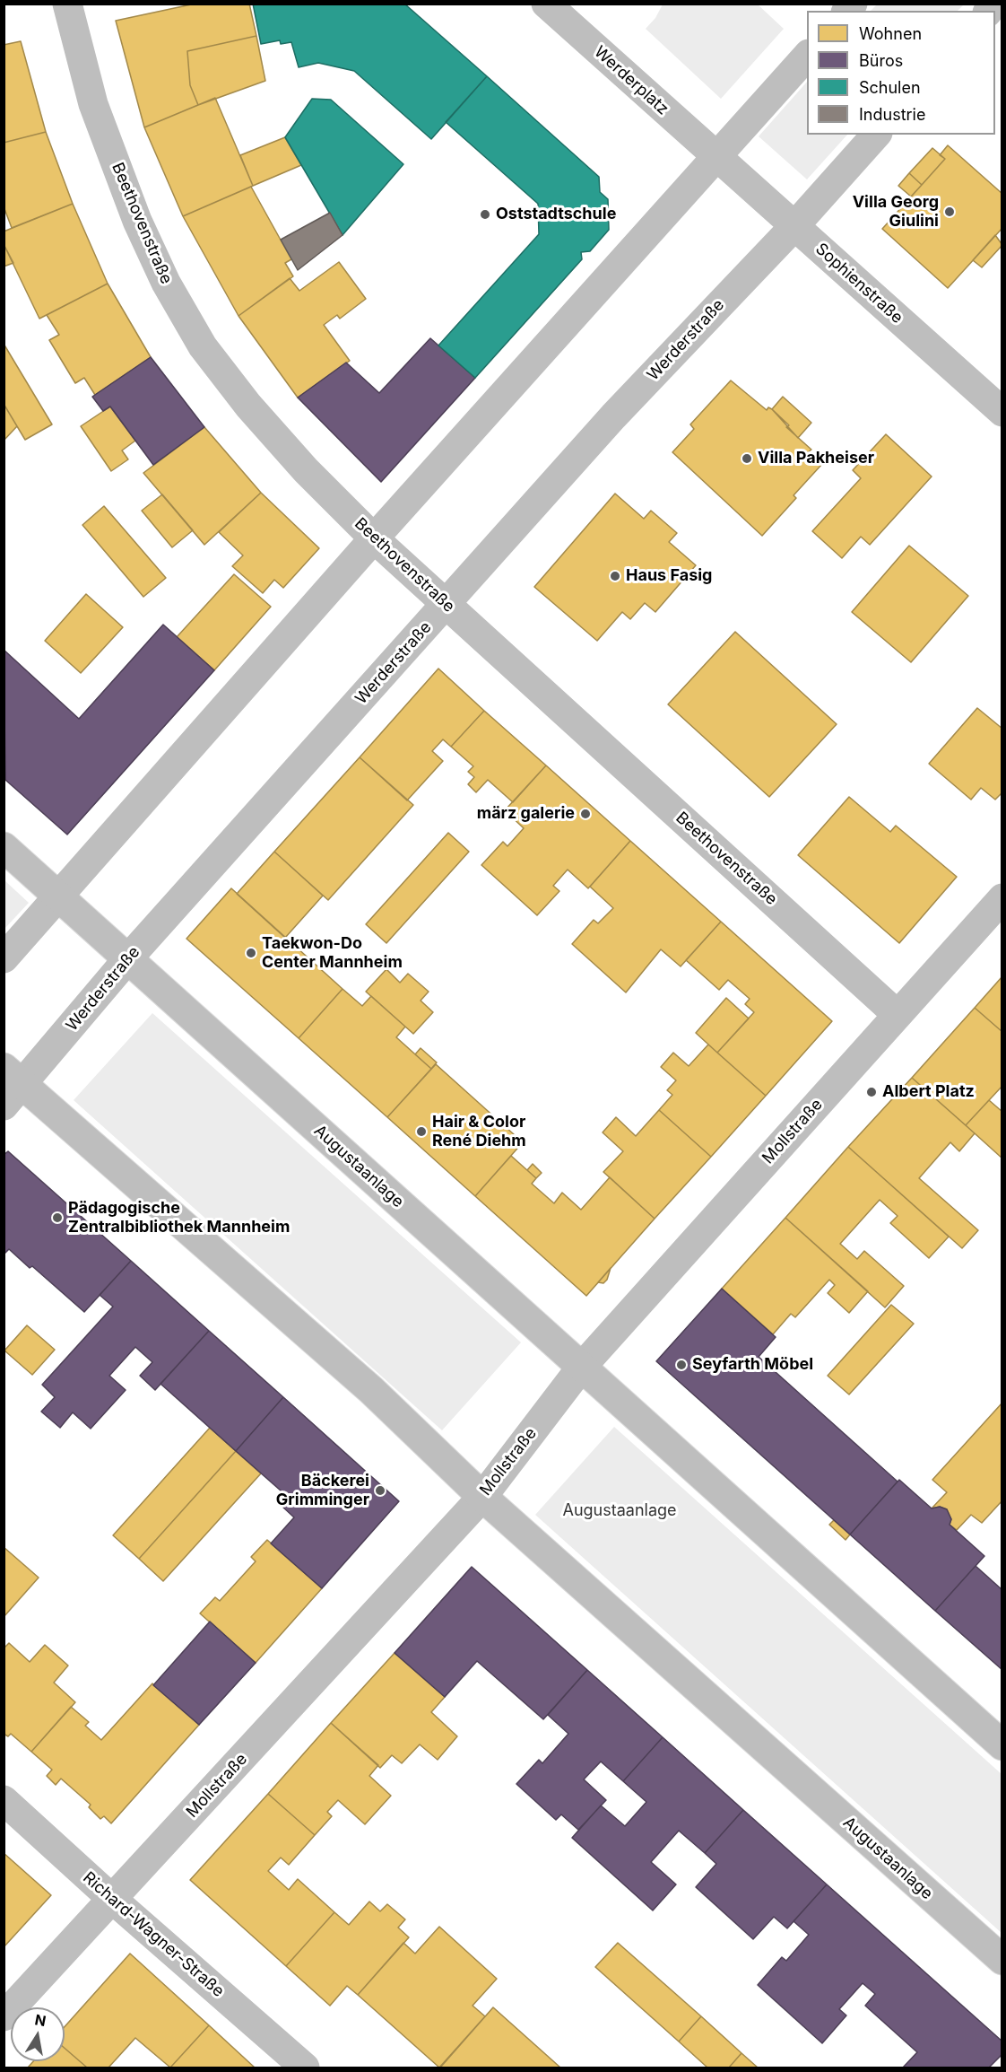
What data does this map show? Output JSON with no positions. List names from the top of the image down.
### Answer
{
  "streets": {
    "street": [
      "Werderplatz",
      "Beethovenstraße",
      "Sophienstraße",
      "Werderstraße",
      "Mollstraße",
      "Augustaanlage",
      "Richard-Wagner-Straße"
    ]
  },
  "crossings": [
    ["Werderplatz", "Sophienstraße"],
    ["Beethovenstraße", "Werderstraße"],
    ["Beethovenstraße", "Mollstraße"],
    ["Sophienstraße", "Werderstraße"],
    ["Werderstraße", "Augustaanlage"],
    ["Mollstraße", "Augustaanlage"],
    ["Mollstraße", "Richard-Wagner-Straße"]
  ],
  "parks": ["Augustaanlage"],
  "places": [
    "Villa Georg Giulini",
    "Oststadtschule",
    "Villa Pakheiser",
    "Haus Fasig",
    "märz galerie",
    "Taekwon-Do Center Mannheim",
    "Albert Platz",
    "Hair & Color René Diehm",
    "Pädagogische Zentralbibliothek Mannheim",
    "Seyfarth Möbel",
    "Bäckerei Grimminger"
  ],
  "legend": [
    "Wohnen",
    "Büros",
    "Schulen",
    "Industrie"
  ],
  "north": "top"
}
